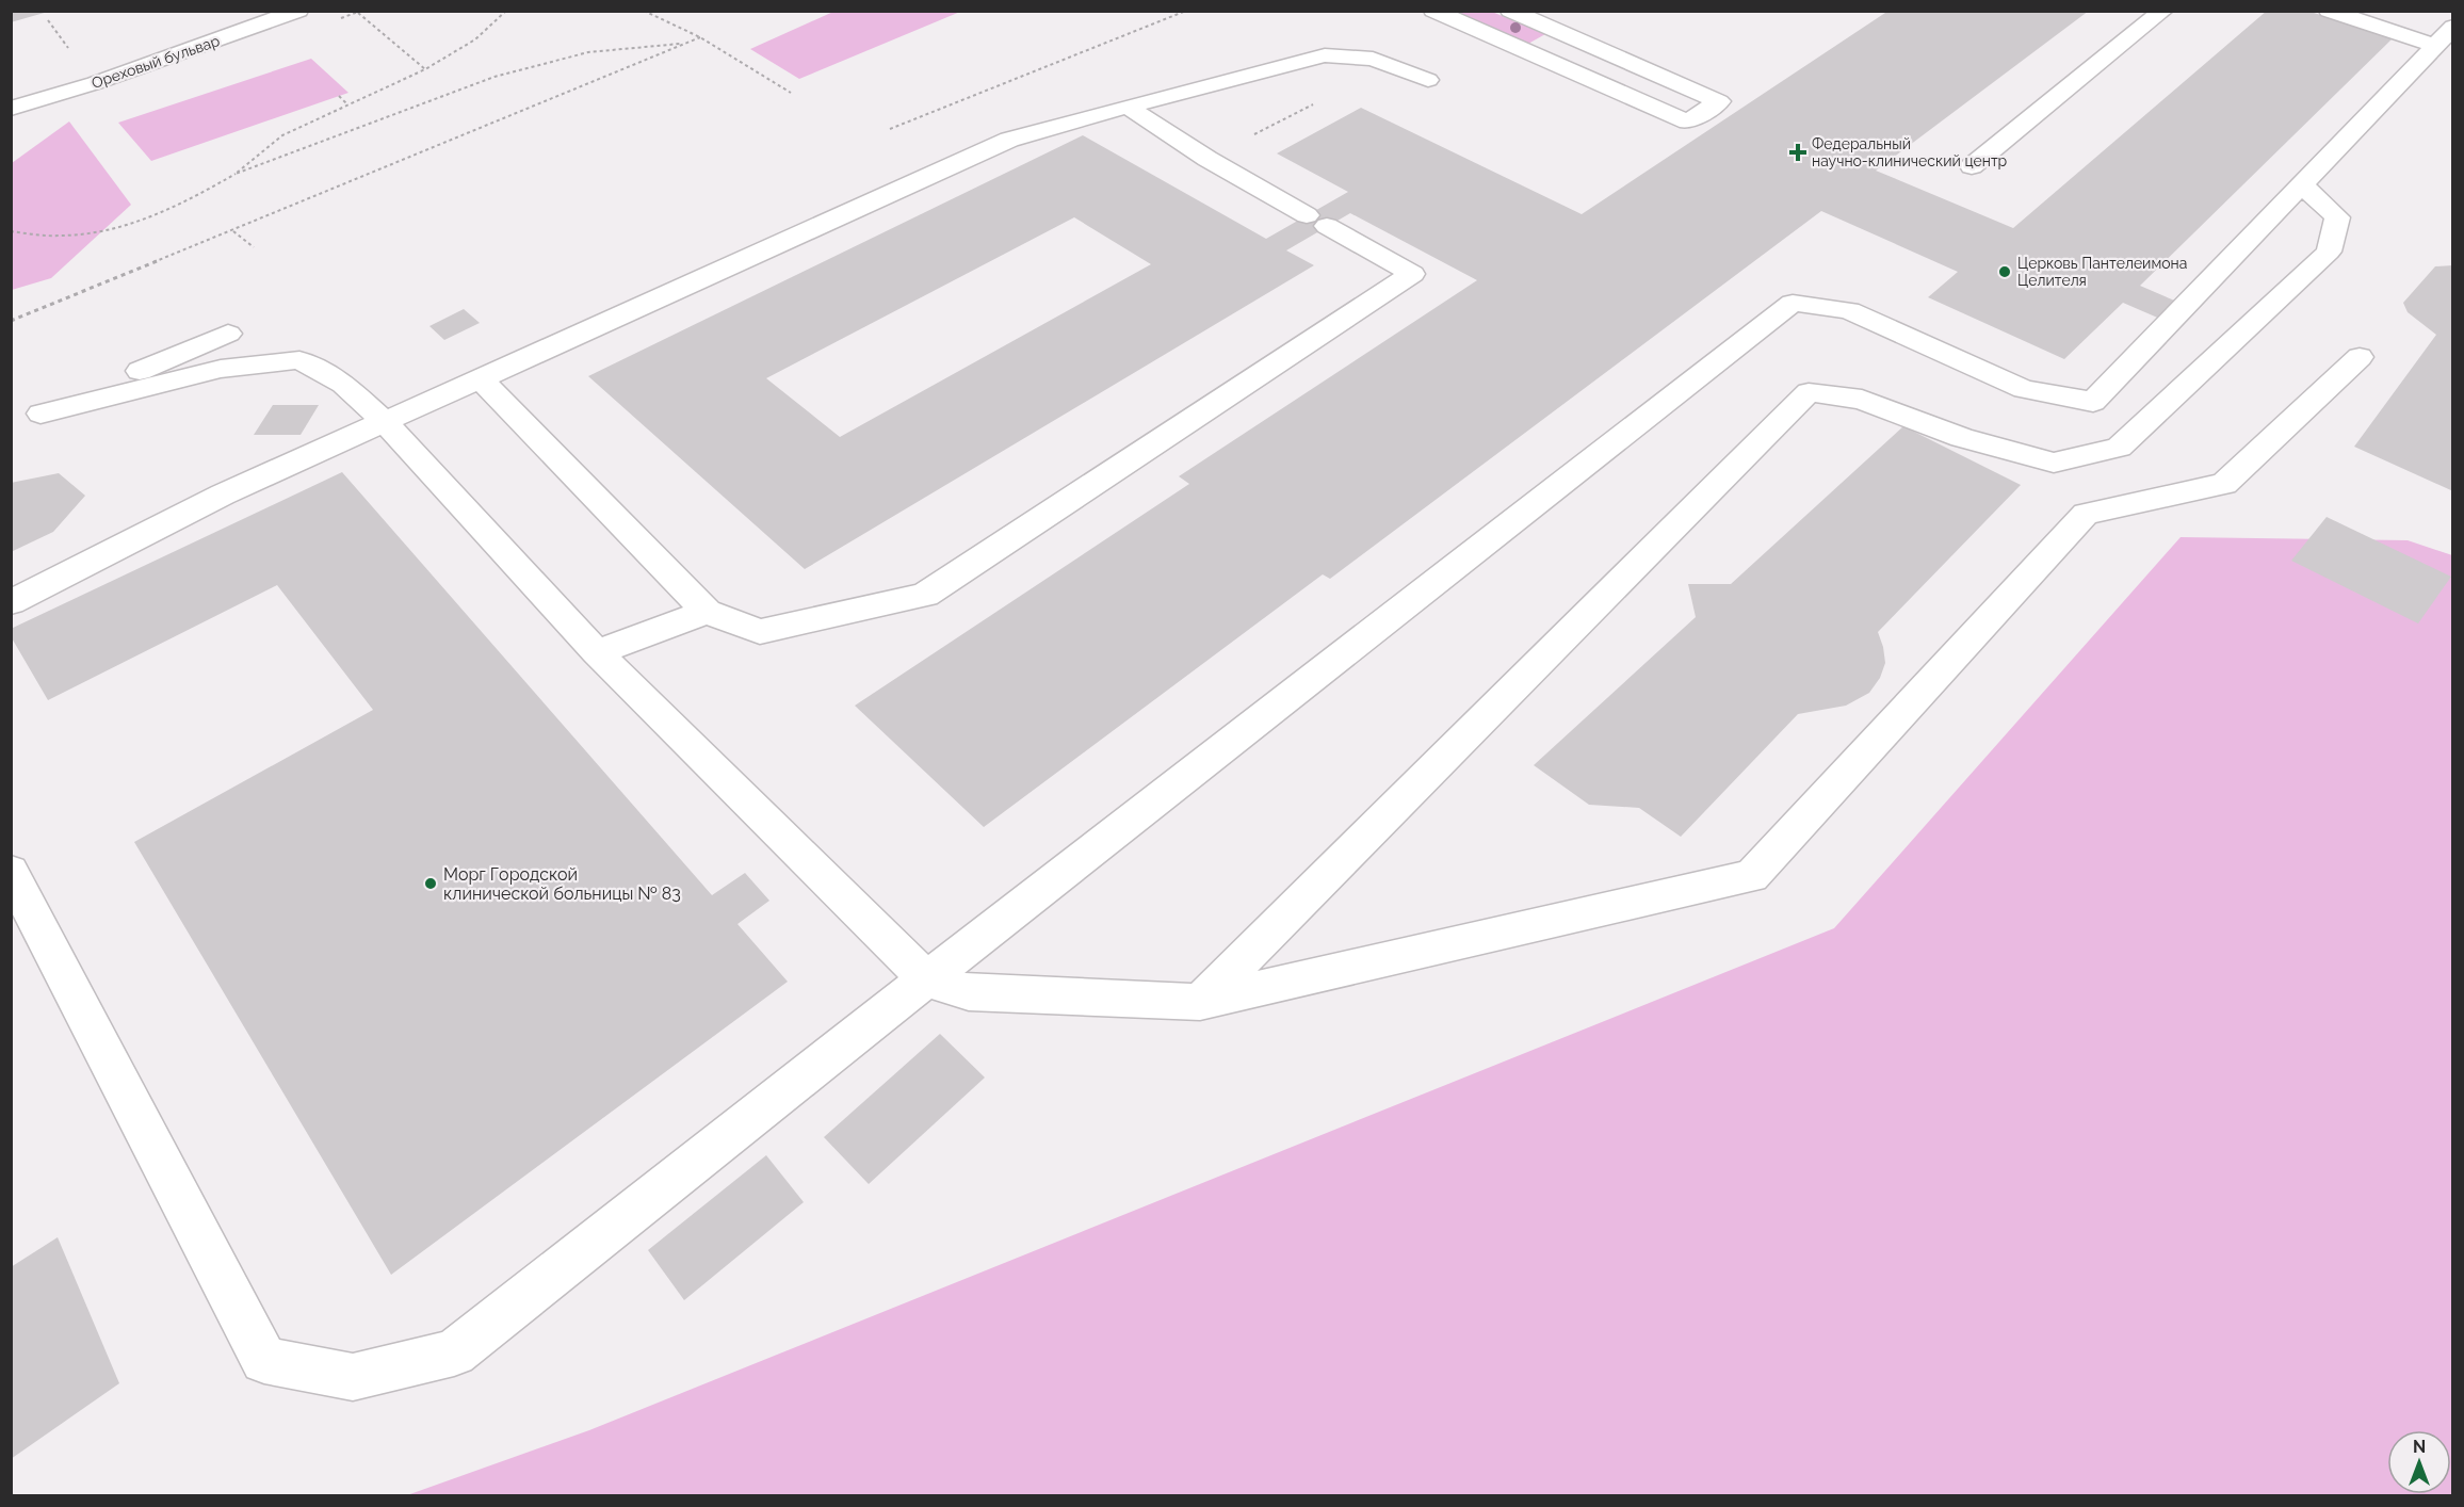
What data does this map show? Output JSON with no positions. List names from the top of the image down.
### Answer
{
  "streets": {
    "street": ["Ореховый бульвар"]
  },
  "places": {
    "health": ["Федеральный научно-клинический центр"],
    "other": ["Церковь Пантелеимона Целителя", "Морг Городской клинической больницы № 83"]
  },
  "north": "top"
}
